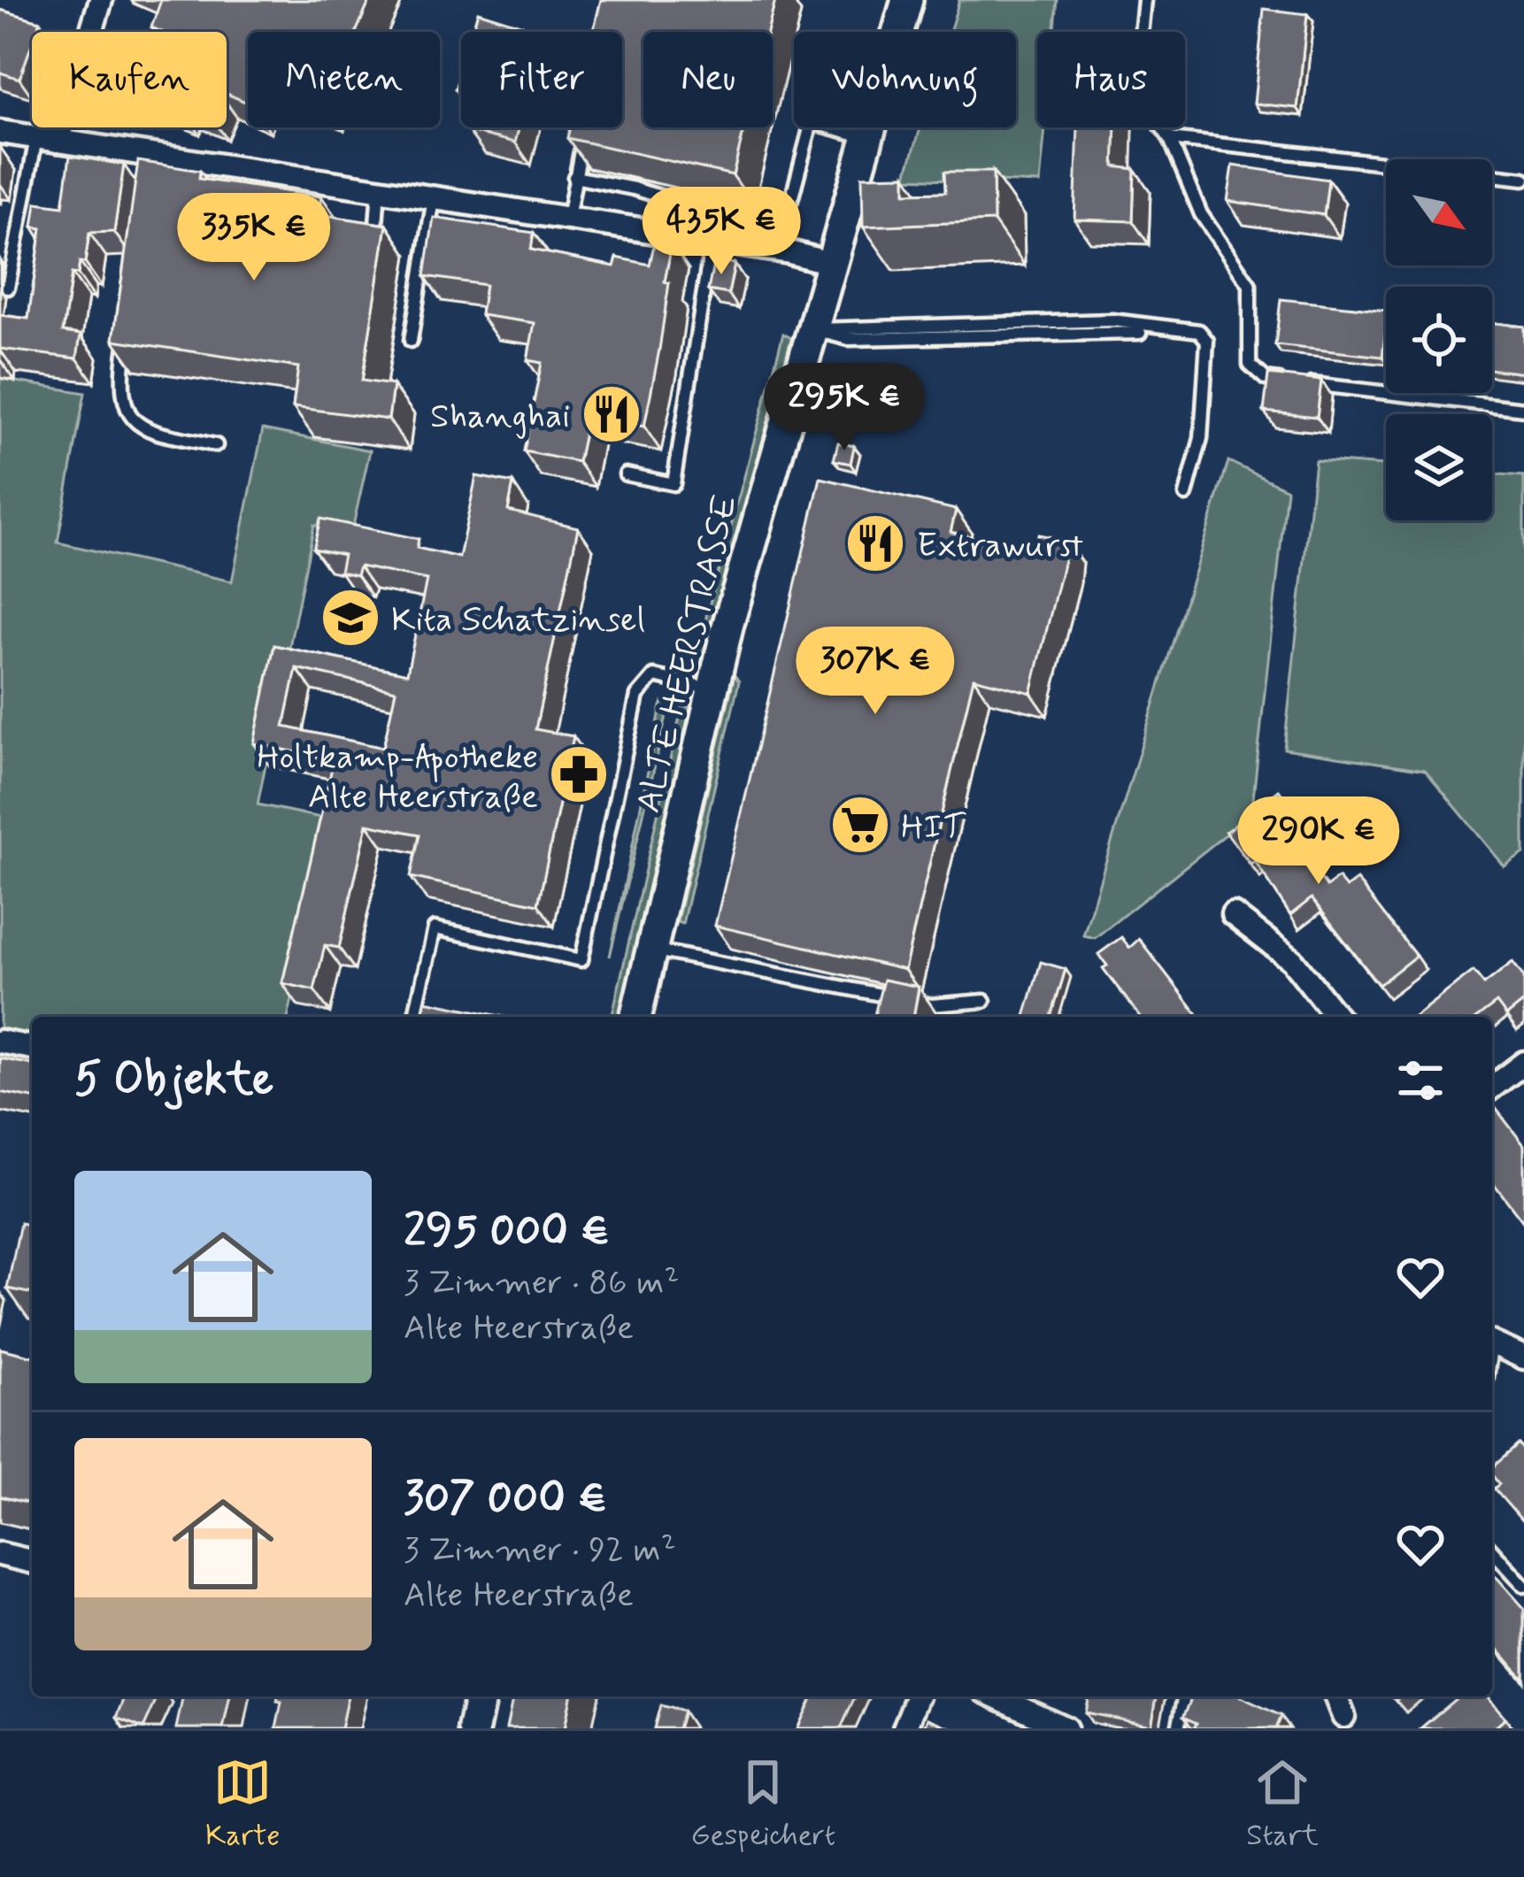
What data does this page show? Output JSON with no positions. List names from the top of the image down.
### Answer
{
  "streets": {
    "street": ["ALTE HEERSTRASSE"]
  },
  "places": {
    "restaurant": ["Shanghai", "Extrawurst"],
    "school or university": ["Kita Schatzinsel"],
    "pharmacy": ["Holtkamp-Apotheke Alte Heerstraße"],
    "supermarket": ["HIT"]
  },
  "north": "bottom right",
  "page": {
    "chip": [
      "Kaufen",
      "Mieten",
      "Filter",
      "Neu",
      "Wohnung",
      "Haus"
    ],
    "price": [
      "435K €",
      "335K €",
      "295K €",
      "307K €",
      "290K €"
    ],
    "heading": "5 Objekte",
    "list": [
      {
        "name": "295 000 €",
        "note": "3 Zimmer · 86 m² · Alte Heerstraße"
      },
      {
        "name": "307 000 €",
        "note": "3 Zimmer · 92 m² · Alte Heerstraße"
      }
    ],
    "tabs": ["Karte", "Gespeichert", "Start"]
  }
}
